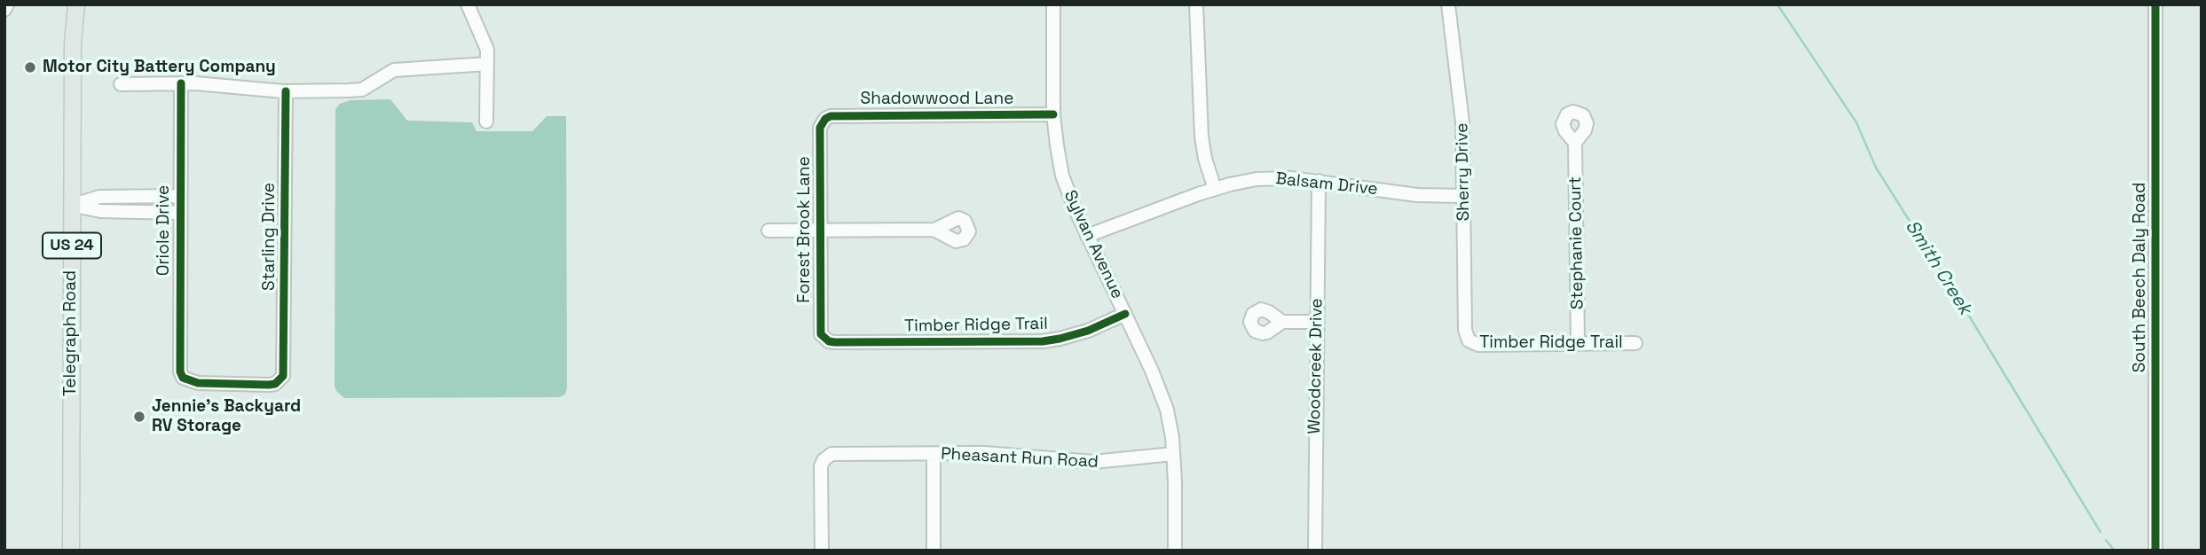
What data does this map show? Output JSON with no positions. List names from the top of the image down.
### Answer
{
  "streets": {
    "main road": ["US 24", "Telegraph Road"],
    "street": [
      "Shadowwood Lane",
      "Sherry Drive",
      "Balsam Drive",
      "Forest Brook Lane",
      "Oriole Drive",
      "Starling Drive",
      "Stephanie Court",
      "Sylvan Avenue",
      "South Beech Daly Road",
      "Timber Ridge Trail",
      "Woodcreek Drive",
      "Pheasant Run Road"
    ]
  },
  "crossings": [
    ["Shadowwood Lane", "Forest Brook Lane"],
    ["Shadowwood Lane", "Sylvan Avenue"],
    ["Sherry Drive", "Balsam Drive"],
    ["Sherry Drive", "Timber Ridge Trail"],
    ["Balsam Drive", "Sylvan Avenue"],
    ["Balsam Drive", "Woodcreek Drive"],
    ["Forest Brook Lane", "Timber Ridge Trail"],
    ["Oriole Drive", "Starling Drive"],
    ["Stephanie Court", "Timber Ridge Trail"],
    ["Sylvan Avenue", "Timber Ridge Trail"],
    ["Sylvan Avenue", "Pheasant Run Road"]
  ],
  "water": ["Smith Creek"],
  "places": ["Motor City Battery Company", "Jennie's Backyard RV Storage"]
}
